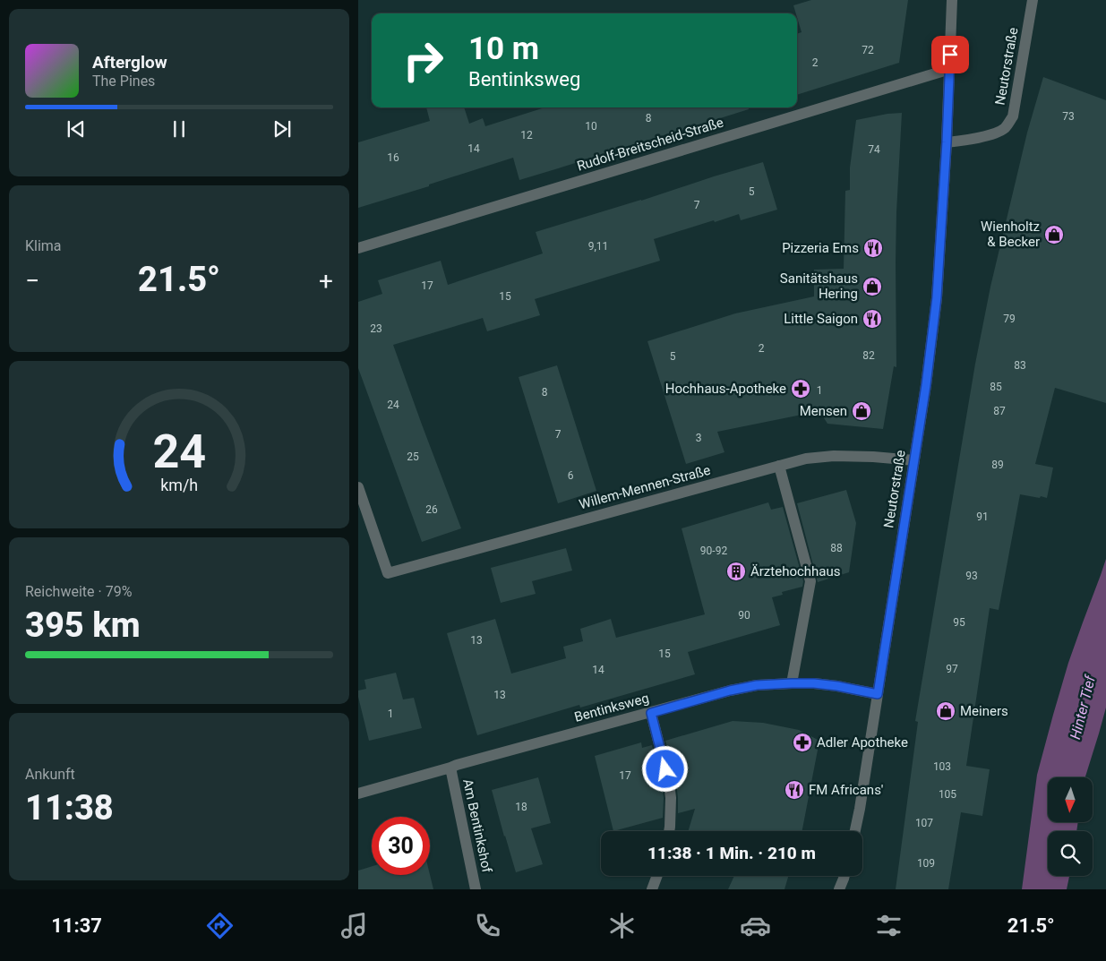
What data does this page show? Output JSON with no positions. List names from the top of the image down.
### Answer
{
  "streets": {
    "street": [
      "Neutorstraße",
      "Rudolf-Breitscheid-Straße",
      "Willem-Mennen-Straße",
      "Bentinksweg",
      "Am Bentinkshof"
    ]
  },
  "crossings": [
    ["Neutorstraße", "Rudolf-Breitscheid-Straße"],
    ["Neutorstraße", "Willem-Mennen-Straße"],
    ["Neutorstraße", "Bentinksweg"],
    ["Bentinksweg", "Am Bentinkshof"]
  ],
  "water": ["Hinter Tief"],
  "places": {
    "shop": [
      "Wienholtz & Becker",
      "Sanitätshaus Hering",
      "Mensen",
      "Meiners"
    ],
    "restaurant": ["Pizzeria Ems", "Little Saigon", "FM Africans'"],
    "pharmacy": ["Hochhaus-Apotheke", "Adler Apotheke"],
    "building": ["Ärztehochhaus"]
  },
  "house_numbers": [
    "72",
    "2",
    "73",
    "8",
    "10",
    "12",
    "14",
    "74",
    "16",
    "5",
    "7",
    "9,11",
    "17",
    "15",
    "79",
    "23",
    "2",
    "82",
    "5",
    "83",
    "85",
    "1",
    "8",
    "24",
    "87",
    "7",
    "3",
    "25",
    "89",
    "6",
    "26",
    "91",
    "88",
    "90-92",
    "93",
    "90",
    "95",
    "13",
    "15",
    "97",
    "14",
    "13",
    "1",
    "103",
    "17",
    "105",
    "18",
    "107",
    "109"
  ],
  "north": "bottom",
  "page": {
    "turn": ["10 m", "Bentinksweg"],
    "song": ["Afterglow", "The Pines"],
    "tile": [
      "Klima",
      ["Reichweite · 79%", "395 km"],
      ["Ankunft", "11:38"]
    ],
    "heat": ["−", "21.5°", "+"],
    "limit": "30",
    "trip": "11:38 · 1 Min. · 210 m",
    "tabs": ["11:37", "21.5°"],
    "gauge": ["24", "km/h"]
  }
}
